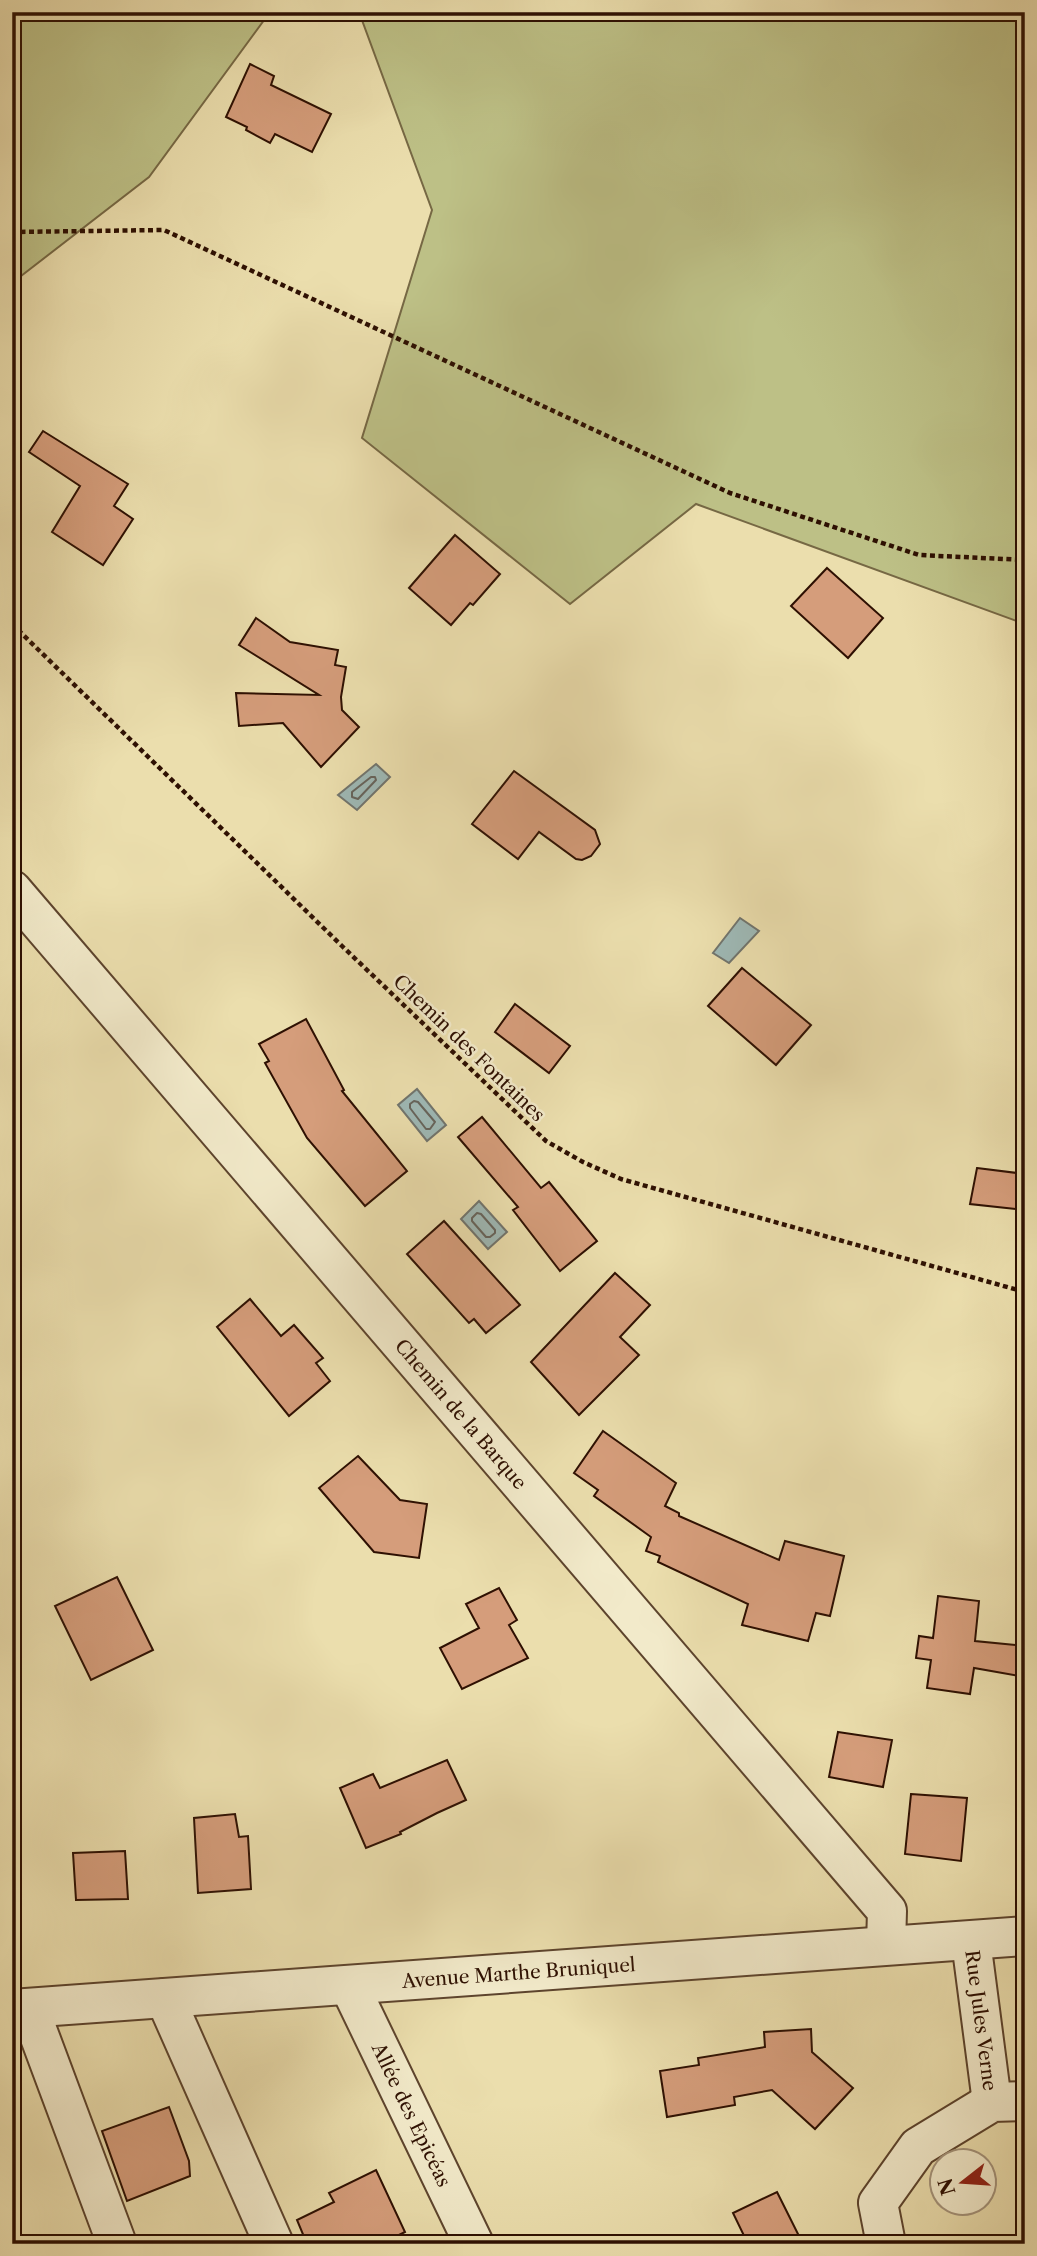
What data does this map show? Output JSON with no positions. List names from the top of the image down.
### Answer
{
  "streets": {
    "street": [
      "Chemin de la Barque",
      "Avenue Marthe Bruniquel",
      "Rue Jules Verne",
      "Allée des Epicéas"
    ],
    "path": ["Chemin des Fontaines"]
  },
  "crossings": [
    ["Chemin de la Barque", "Avenue Marthe Bruniquel"],
    ["Avenue Marthe Bruniquel", "Rue Jules Verne"],
    ["Avenue Marthe Bruniquel", "Allée des Epicéas"]
  ],
  "north": "left"
}
